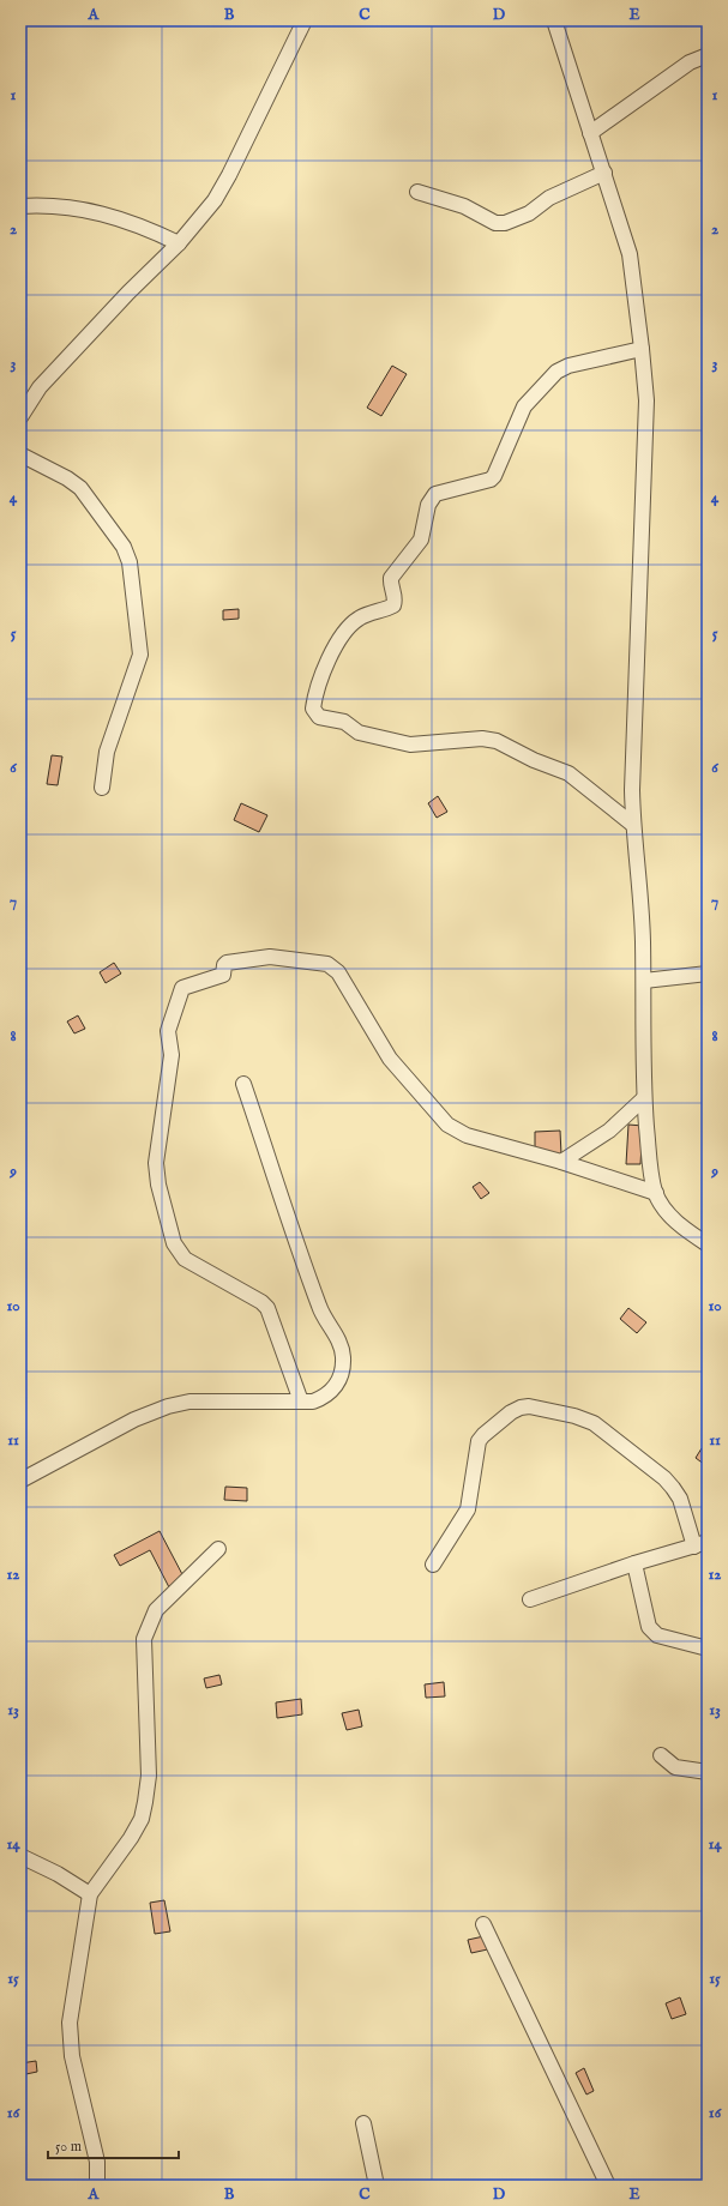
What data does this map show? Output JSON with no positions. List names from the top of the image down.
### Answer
{
  "scale_bar": "50 m",
  "grid": {
    "columns": [
      "A",
      "B",
      "C",
      "D",
      "E"
    ],
    "rows": [
      "1",
      "2",
      "3",
      "4",
      "5",
      "6",
      "7",
      "8",
      "9",
      "10",
      "11",
      "12",
      "13",
      "14",
      "15",
      "16"
    ]
  }
}
